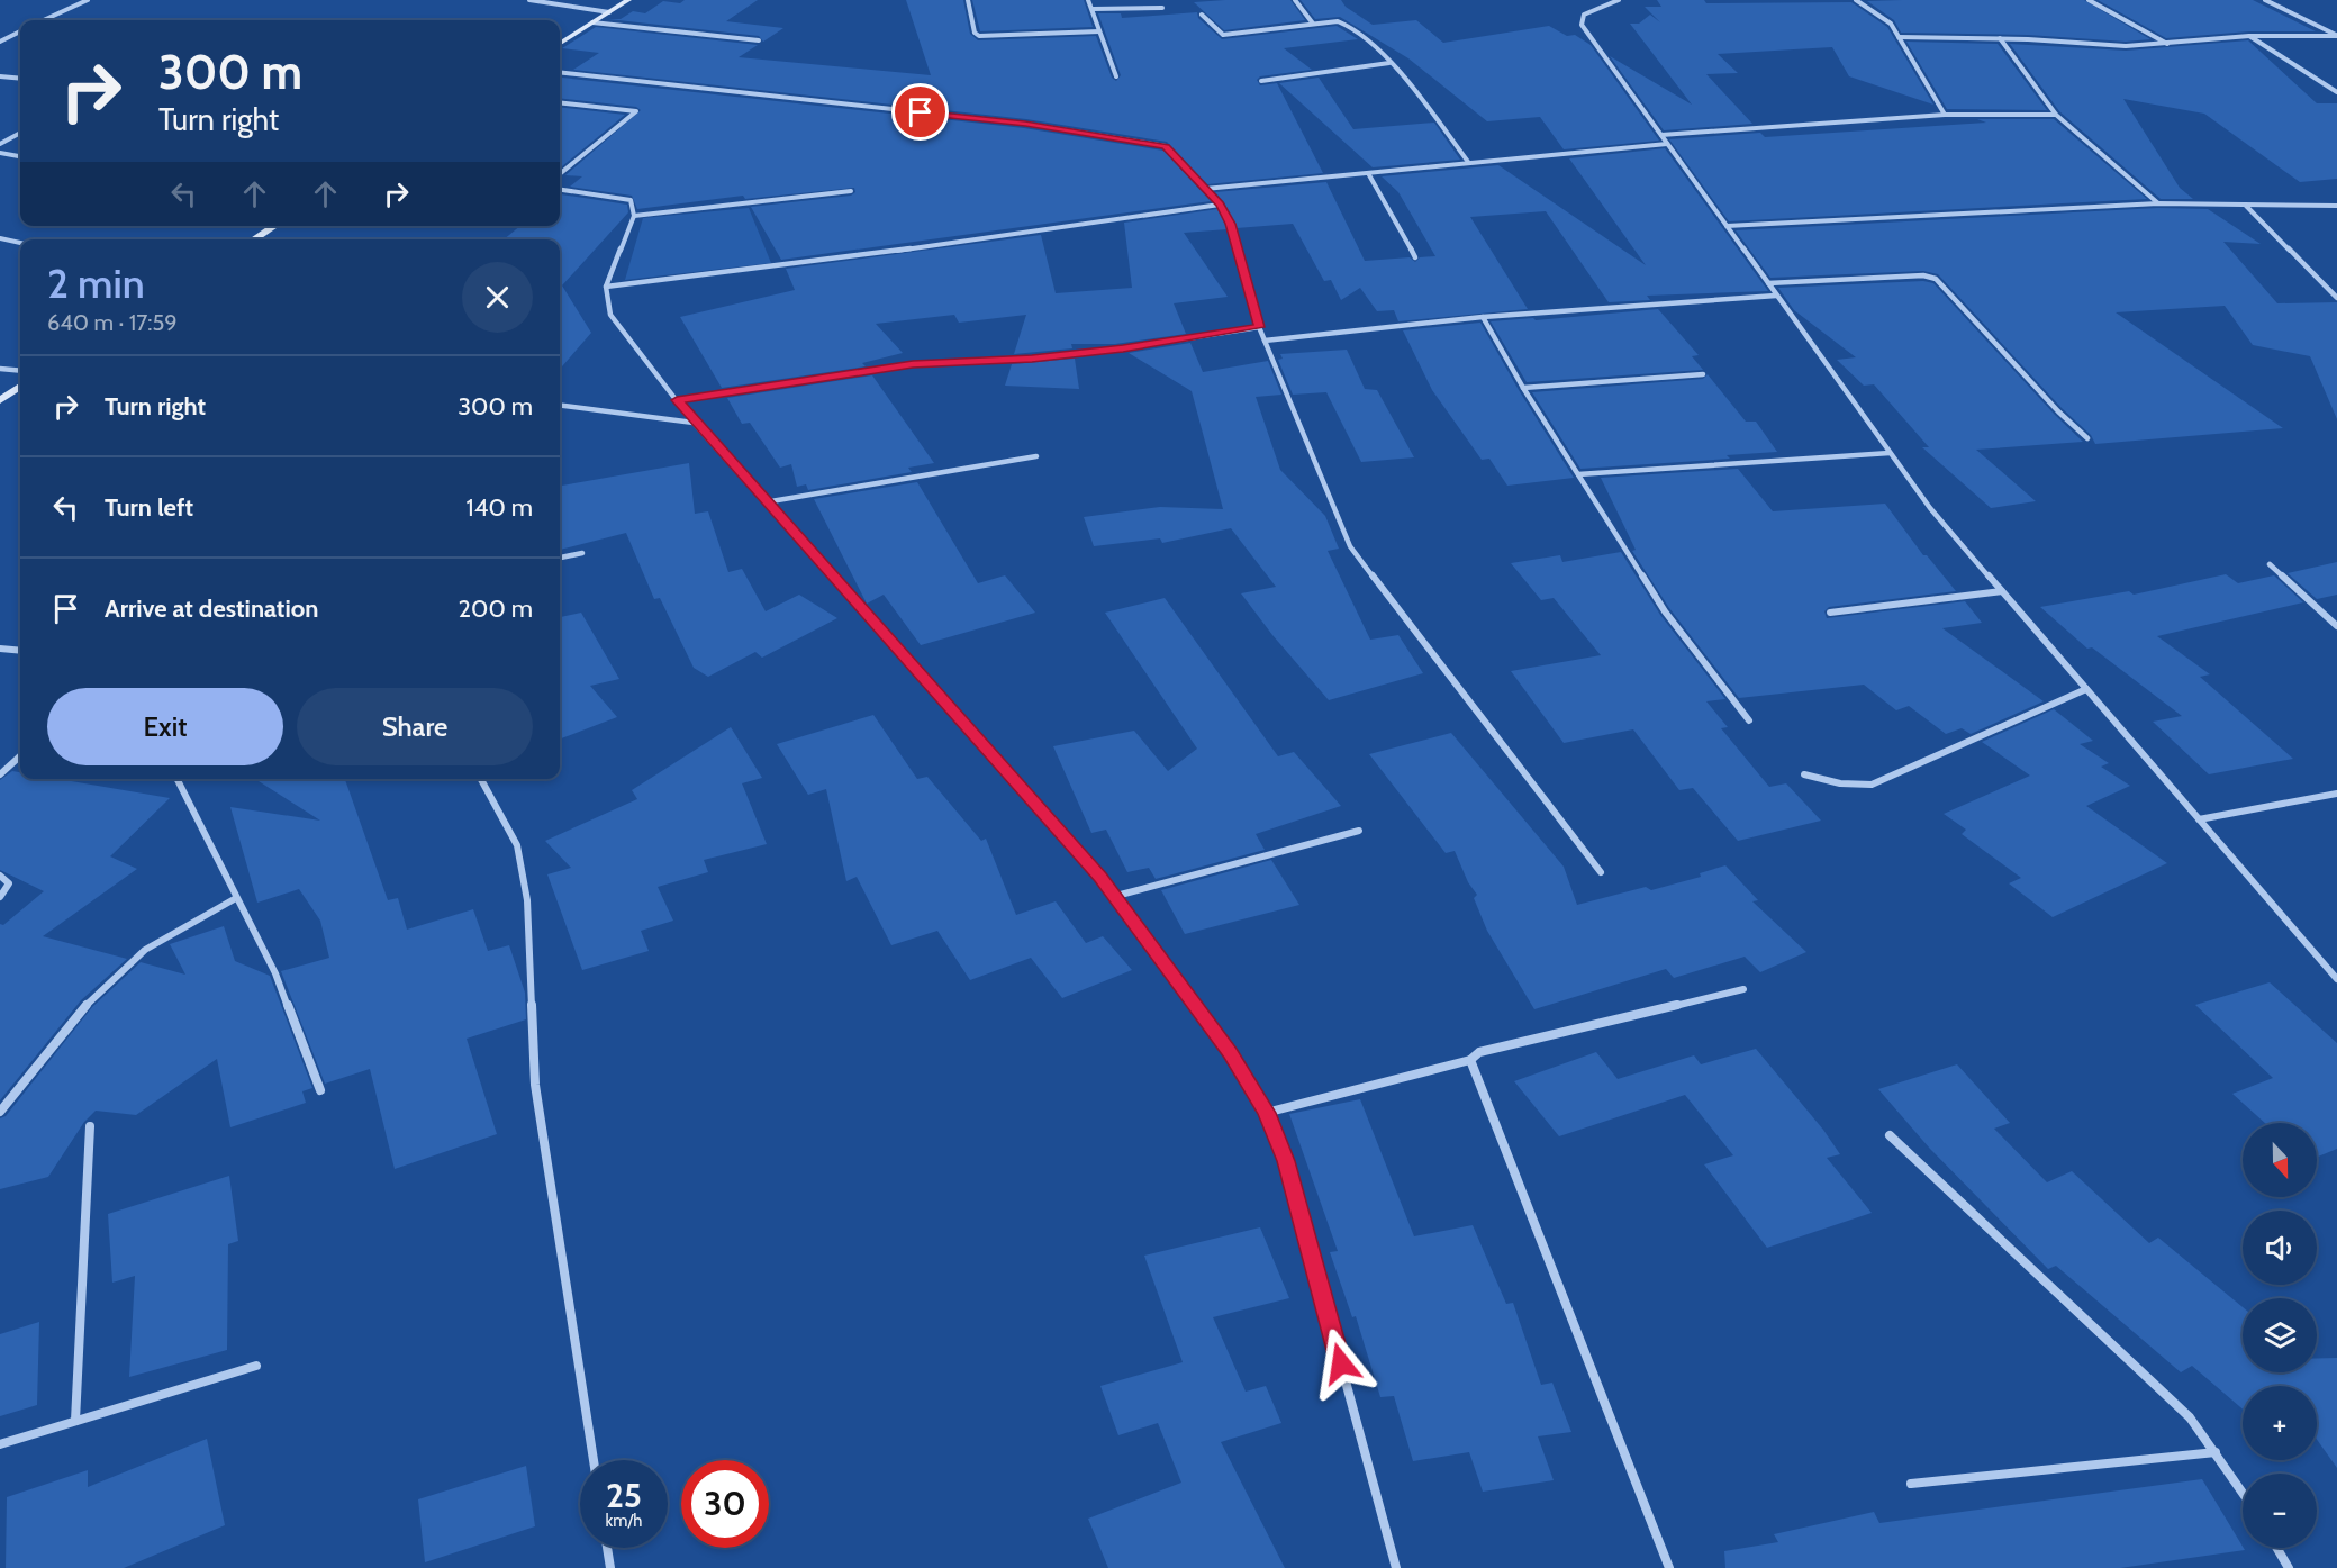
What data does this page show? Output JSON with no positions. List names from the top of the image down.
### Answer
{
  "north": "bottom",
  "page": {
    "turn": ["300 m", "Turn right"],
    "heading": ["2 min", "640 m · 17:59"],
    "list": [
      {
        "name": "Turn right",
        "value": "300 m"
      },
      {
        "name": "Turn left",
        "value": "140 m"
      },
      {
        "name": "Arrive at destination",
        "value": "200 m"
      }
    ],
    "buttons": ["Exit", "Share"],
    "map_buttons": ["+", "−"],
    "speed": "25 km/h",
    "limit": "30"
  }
}
